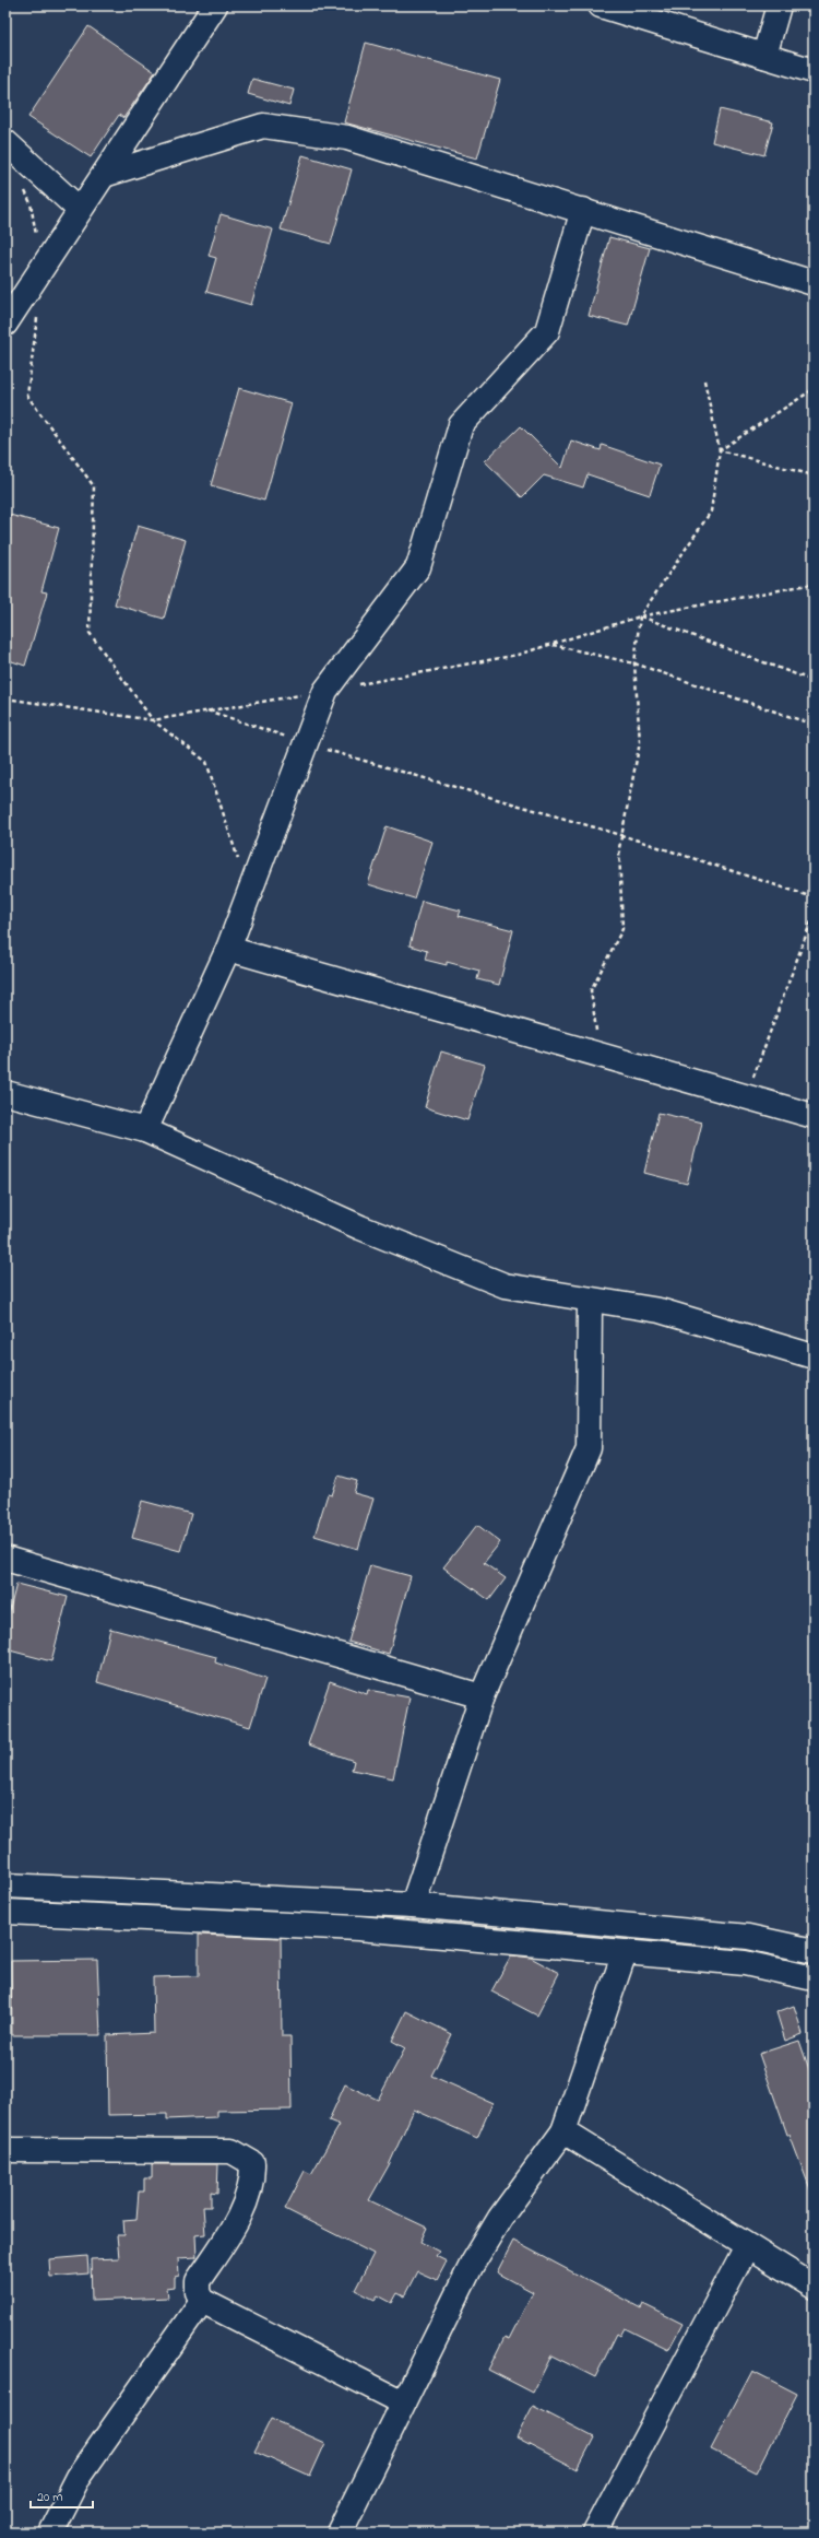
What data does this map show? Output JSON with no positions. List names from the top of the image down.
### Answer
{
  "scale_bar": "20 m"
}
